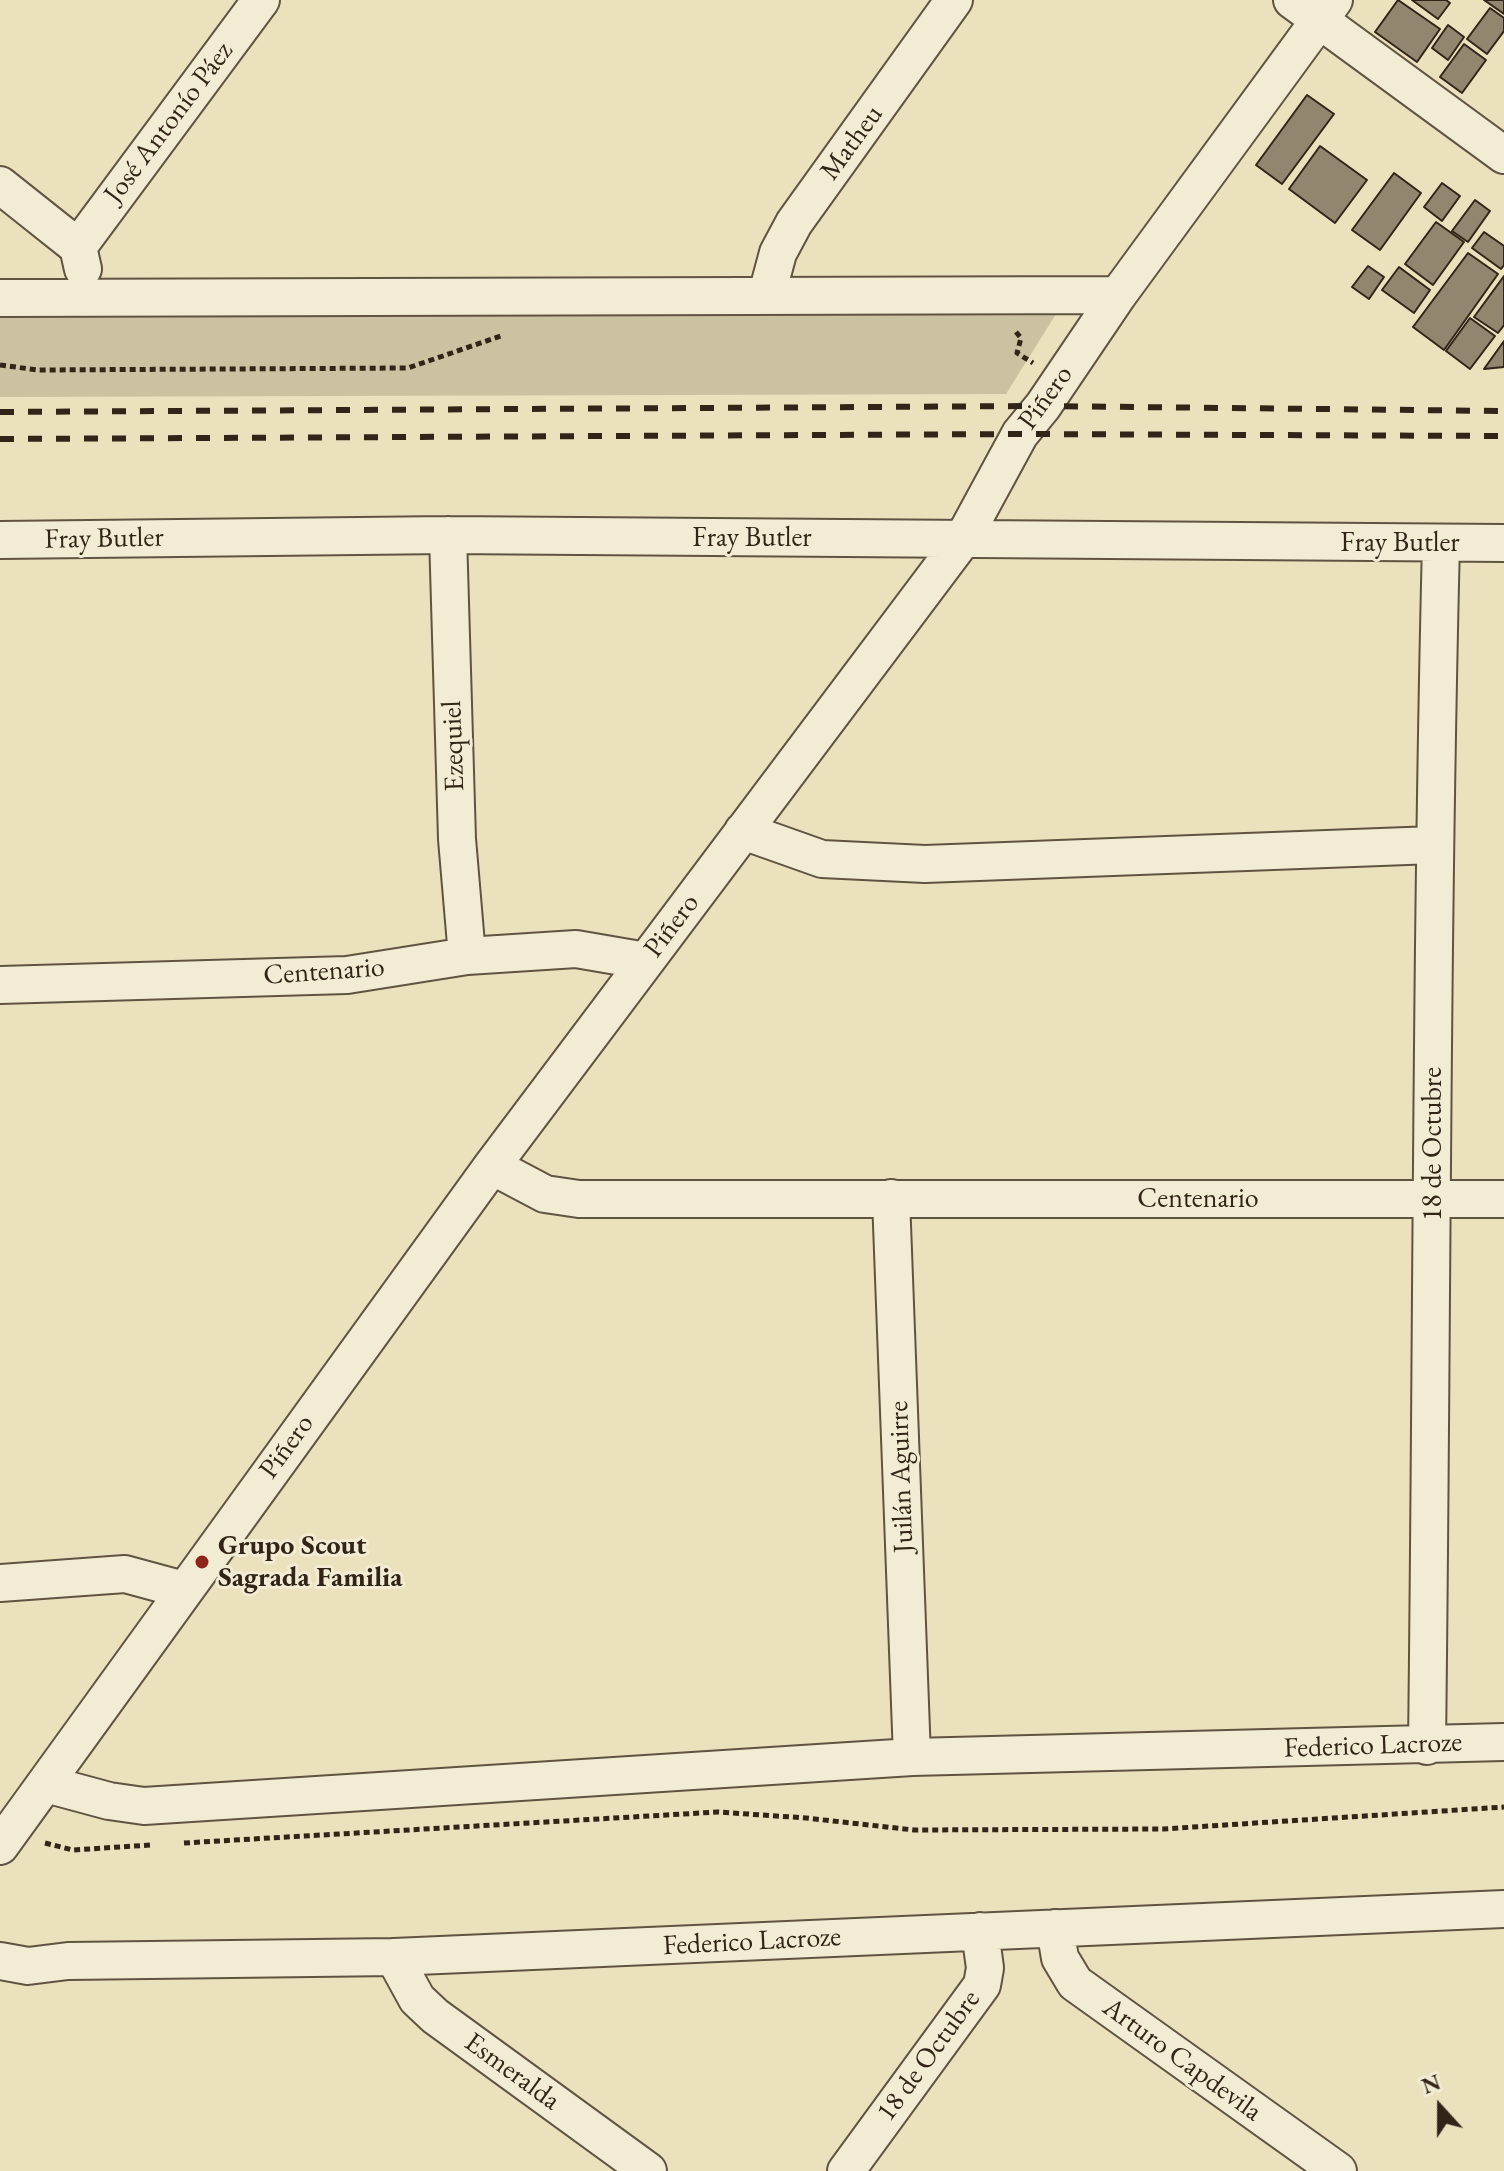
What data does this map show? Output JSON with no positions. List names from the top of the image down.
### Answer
{
  "streets": {
    "street": [
      "José Antonío Páez",
      "Matheu",
      "Piñero",
      "Fray Butler",
      "Ezequiel",
      "Centenario",
      "18 de Octubre",
      "Juilán Aguirre",
      "Federico Lacroze",
      "Arturo Capdevila",
      "Esmeralda"
    ]
  },
  "crossings": [
    ["Piñero", "Fray Butler"],
    ["Piñero", "Centenario"],
    ["Piñero", "Federico Lacroze"],
    ["Fray Butler", "Ezequiel"],
    ["Fray Butler", "18 de Octubre"],
    ["Ezequiel", "Centenario"],
    ["Centenario", "18 de Octubre"],
    ["Centenario", "Juilán Aguirre"],
    ["18 de Octubre", "Federico Lacroze"],
    ["Juilán Aguirre", "Federico Lacroze"],
    ["Federico Lacroze", "Arturo Capdevila"],
    ["Federico Lacroze", "Esmeralda"]
  ],
  "places": ["Grupo Scout Sagrada Familia"],
  "north": "top"
}
